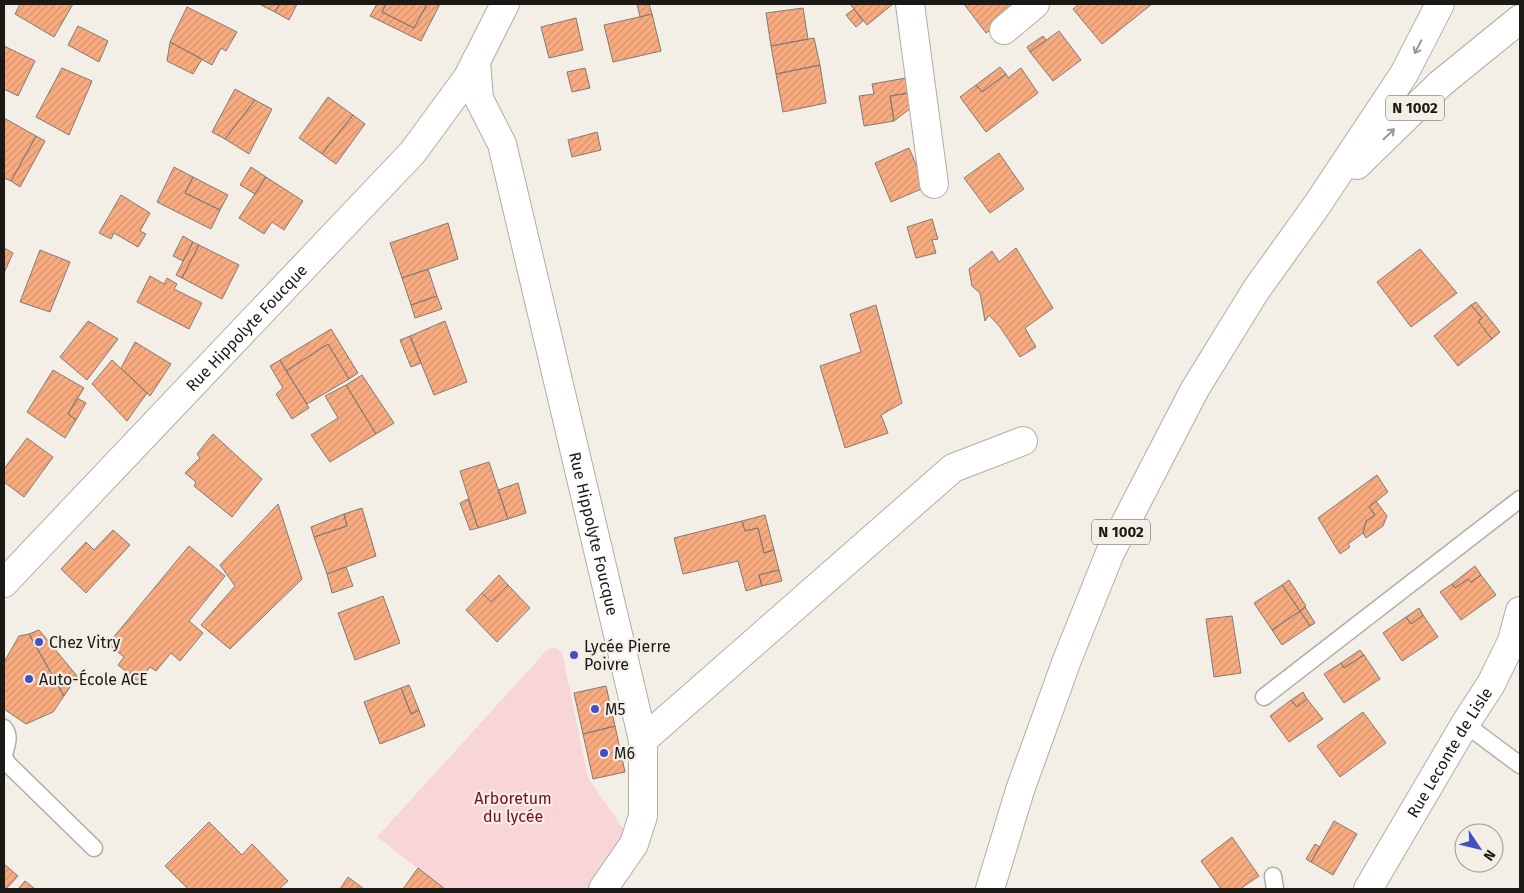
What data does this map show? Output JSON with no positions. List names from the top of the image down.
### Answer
{
  "streets": {
    "street": ["N 1002", "Rue Hippolyte Foucque", "Rue Leconte de Lisle"]
  },
  "parks": ["Arboretum du lycée"],
  "places": [
    "Chez Vitry",
    "Lycée Pierre Poivre",
    "Auto-École ACE",
    "M5",
    "M6"
  ],
  "north": "bottom right"
}
